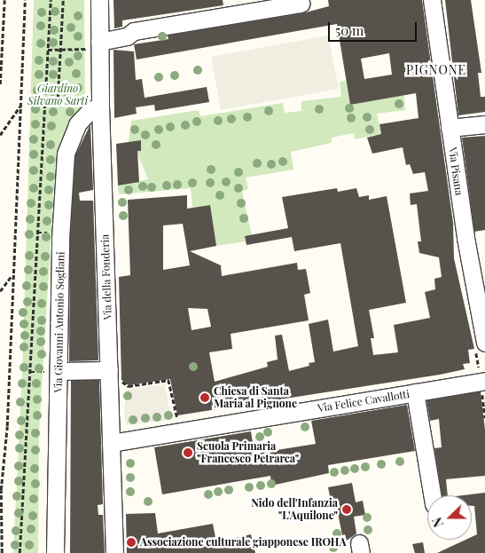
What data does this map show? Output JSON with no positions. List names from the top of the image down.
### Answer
{
  "streets": {
    "street": [
      "Via Pisana",
      "Via della Fonderia",
      "Via Giovanni Antonio Sogliani",
      "Via Felice Cavallotti"
    ]
  },
  "crossings": [
    ["Via della Fonderia", "Via Giovanni Antonio Sogliani"],
    ["Via della Fonderia", "Via Felice Cavallotti"]
  ],
  "districts": ["PIGNONE"],
  "parks": ["Giardino Silvano Sarti"],
  "places": [
    "Chiesa di Santa Maria al Pignone",
    "Scuola Primaria \"Francesco Petrarca\"",
    "Nido dell'Infanzia \"L'Aquilone\"",
    "Associazione culturale giapponese IROHA"
  ],
  "scale_bar": "50 m",
  "north": "left"
}
